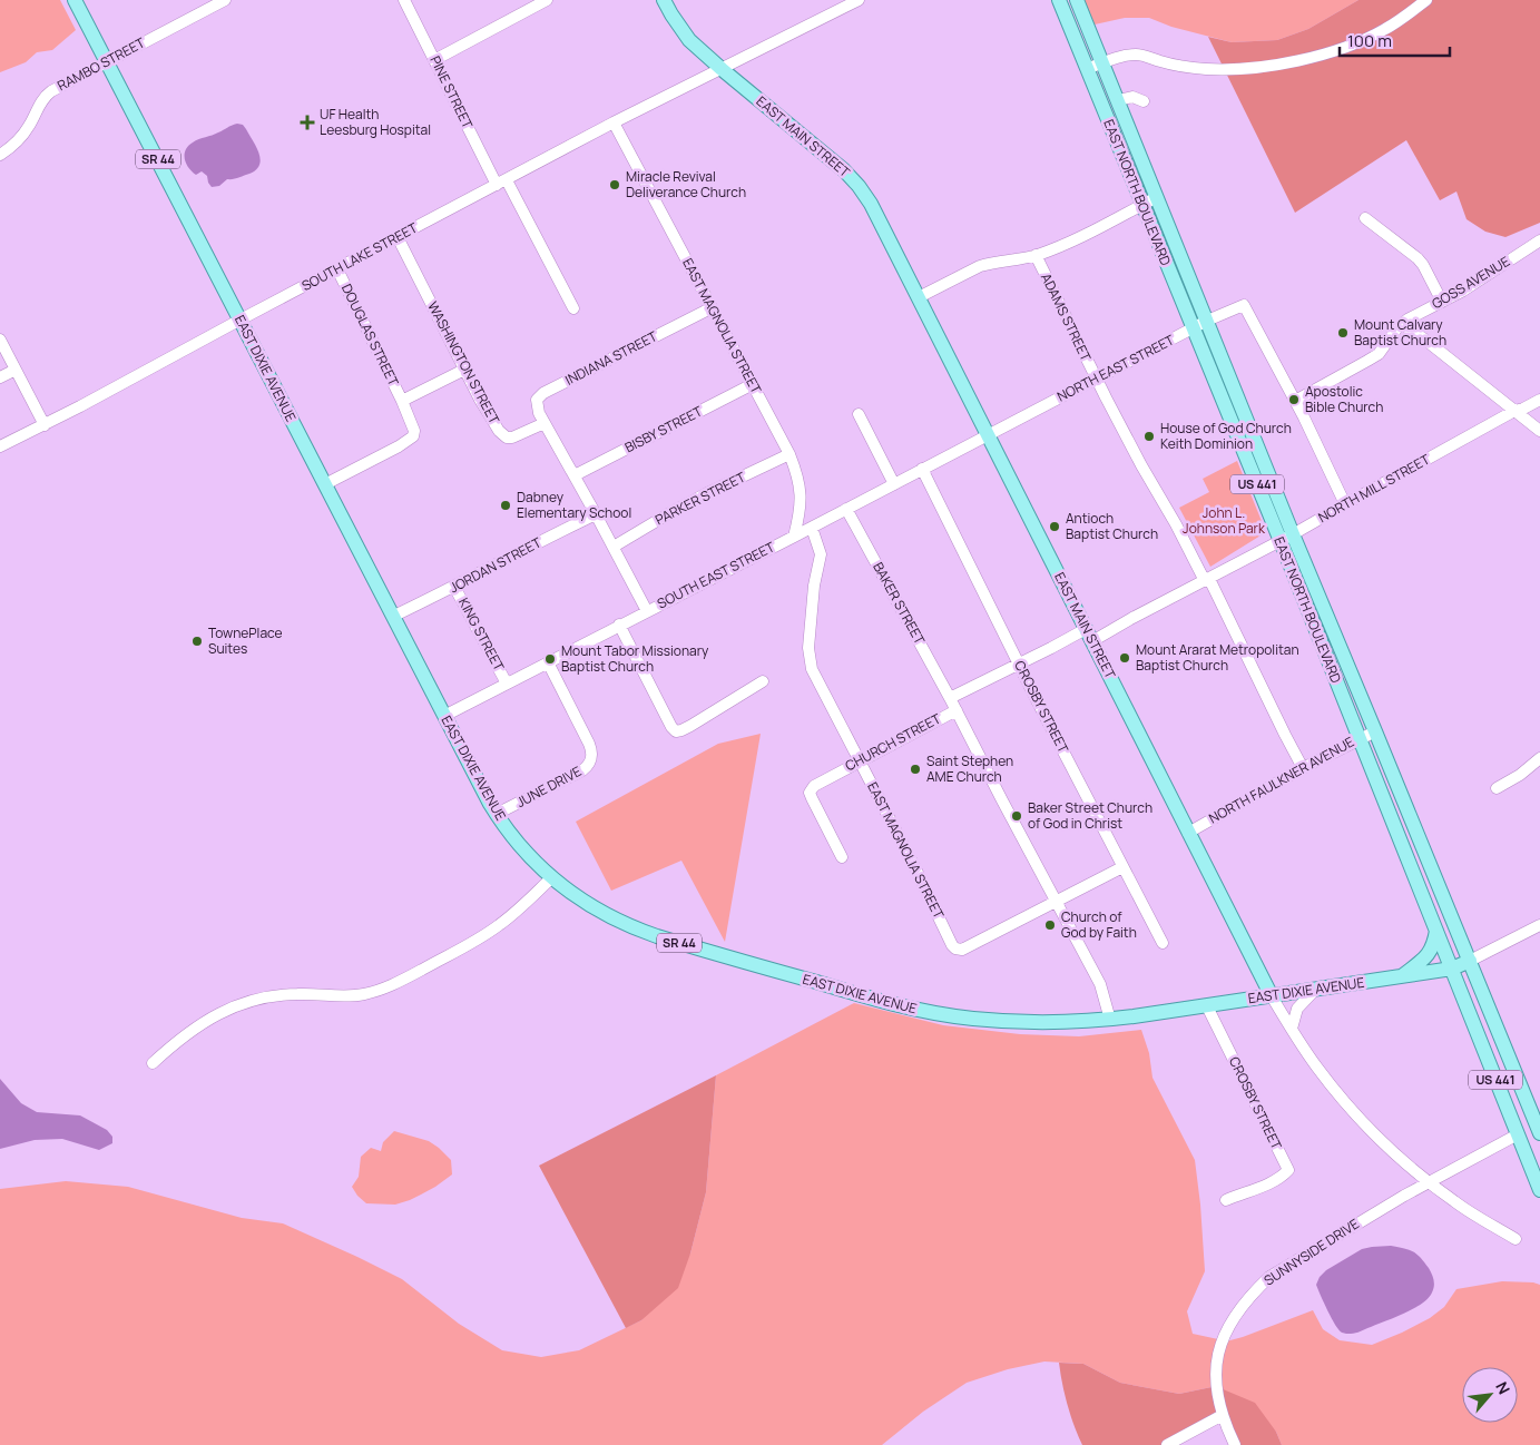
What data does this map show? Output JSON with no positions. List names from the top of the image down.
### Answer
{
  "streets": {
    "main road": [
      "EAST MAIN STREET",
      "SR 44",
      "EAST NORTH BOULEVARD",
      "EAST DIXIE AVENUE",
      "US 441"
    ],
    "street": [
      "RAMBO STREET",
      "PINE STREET",
      "SOUTH LAKE STREET",
      "GOSS AVENUE",
      "ADAMS STREET",
      "EAST MAGNOLIA STREET",
      "DOUGLAS STREET",
      "INDIANA STREET",
      "WASHINGTON STREET",
      "NORTH EAST STREET",
      "BISBY STREET",
      "NORTH MILL STREET",
      "PARKER STREET",
      "JORDAN STREET",
      "SOUTH EAST STREET",
      "BAKER STREET",
      "KING STREET",
      "CROSBY STREET",
      "CHURCH STREET",
      "NORTH FAULKNER AVENUE",
      "JUNE DRIVE",
      "SUNNYSIDE DRIVE"
    ]
  },
  "crossings": [
    ["RAMBO STREET", "EAST DIXIE AVENUE"],
    ["PINE STREET", "SOUTH LAKE STREET"],
    ["EAST MAIN STREET", "SOUTH LAKE STREET"],
    ["EAST MAIN STREET", "EAST DIXIE AVENUE"],
    ["EAST MAIN STREET", "NORTH EAST STREET"],
    ["EAST MAIN STREET", "NORTH MILL STREET"],
    ["EAST MAIN STREET", "SOUTH EAST STREET"],
    ["EAST MAIN STREET", "CHURCH STREET"],
    ["EAST MAIN STREET", "NORTH FAULKNER AVENUE"],
    ["EAST MAIN STREET", "SUNNYSIDE DRIVE"],
    ["SR 44", "EAST NORTH BOULEVARD"],
    ["SR 44", "EAST DIXIE AVENUE"],
    ["EAST NORTH BOULEVARD", "EAST DIXIE AVENUE"],
    ["EAST NORTH BOULEVARD", "NORTH EAST STREET"],
    ["EAST NORTH BOULEVARD", "NORTH MILL STREET"],
    ["EAST NORTH BOULEVARD", "NORTH FAULKNER AVENUE"],
    ["EAST NORTH BOULEVARD", "SUNNYSIDE DRIVE"],
    ["SOUTH LAKE STREET", "EAST MAGNOLIA STREET"],
    ["SOUTH LAKE STREET", "DOUGLAS STREET"],
    ["SOUTH LAKE STREET", "WASHINGTON STREET"],
    ["SOUTH LAKE STREET", "EAST DIXIE AVENUE"],
    ["GOSS AVENUE", "NORTH EAST STREET"],
    ["ADAMS STREET", "NORTH EAST STREET"],
    ["ADAMS STREET", "NORTH MILL STREET"],
    ["ADAMS STREET", "NORTH FAULKNER AVENUE"],
    ["EAST MAGNOLIA STREET", "INDIANA STREET"],
    ["EAST MAGNOLIA STREET", "BISBY STREET"],
    ["EAST MAGNOLIA STREET", "PARKER STREET"],
    ["EAST MAGNOLIA STREET", "SOUTH EAST STREET"],
    ["EAST MAGNOLIA STREET", "CHURCH STREET"],
    ["INDIANA STREET", "WASHINGTON STREET"],
    ["EAST DIXIE AVENUE", "JORDAN STREET"],
    ["EAST DIXIE AVENUE", "SOUTH EAST STREET"],
    ["EAST DIXIE AVENUE", "CROSBY STREET"],
    ["EAST DIXIE AVENUE", "JUNE DRIVE"],
    ["NORTH EAST STREET", "SOUTH EAST STREET"],
    ["NORTH MILL STREET", "CHURCH STREET"],
    ["JORDAN STREET", "KING STREET"],
    ["SOUTH EAST STREET", "BAKER STREET"],
    ["SOUTH EAST STREET", "KING STREET"],
    ["SOUTH EAST STREET", "CROSBY STREET"],
    ["SOUTH EAST STREET", "JUNE DRIVE"],
    ["BAKER STREET", "CHURCH STREET"],
    ["CROSBY STREET", "CHURCH STREET"]
  ],
  "parks": ["John L. Johnson Park"],
  "places": {
    "health": ["UF Health Leesburg Hospital"],
    "other": [
      "Miracle Revival Deliverance Church",
      "Mount Calvary Baptist Church",
      "Apostolic Bible Church",
      "House of God Church Keith Dominion",
      "Dabney Elementary School",
      "Antioch Baptist Church",
      "TownePlace Suites",
      "Mount Ararat Metropolitan Baptist Church",
      "Mount Tabor Missionary Baptist Church",
      "Saint Stephen AME Church",
      "Baker Street Church of God in Christ",
      "Church of God by Faith"
    ]
  },
  "scale_bar": "100 m",
  "north": "top right"
}
